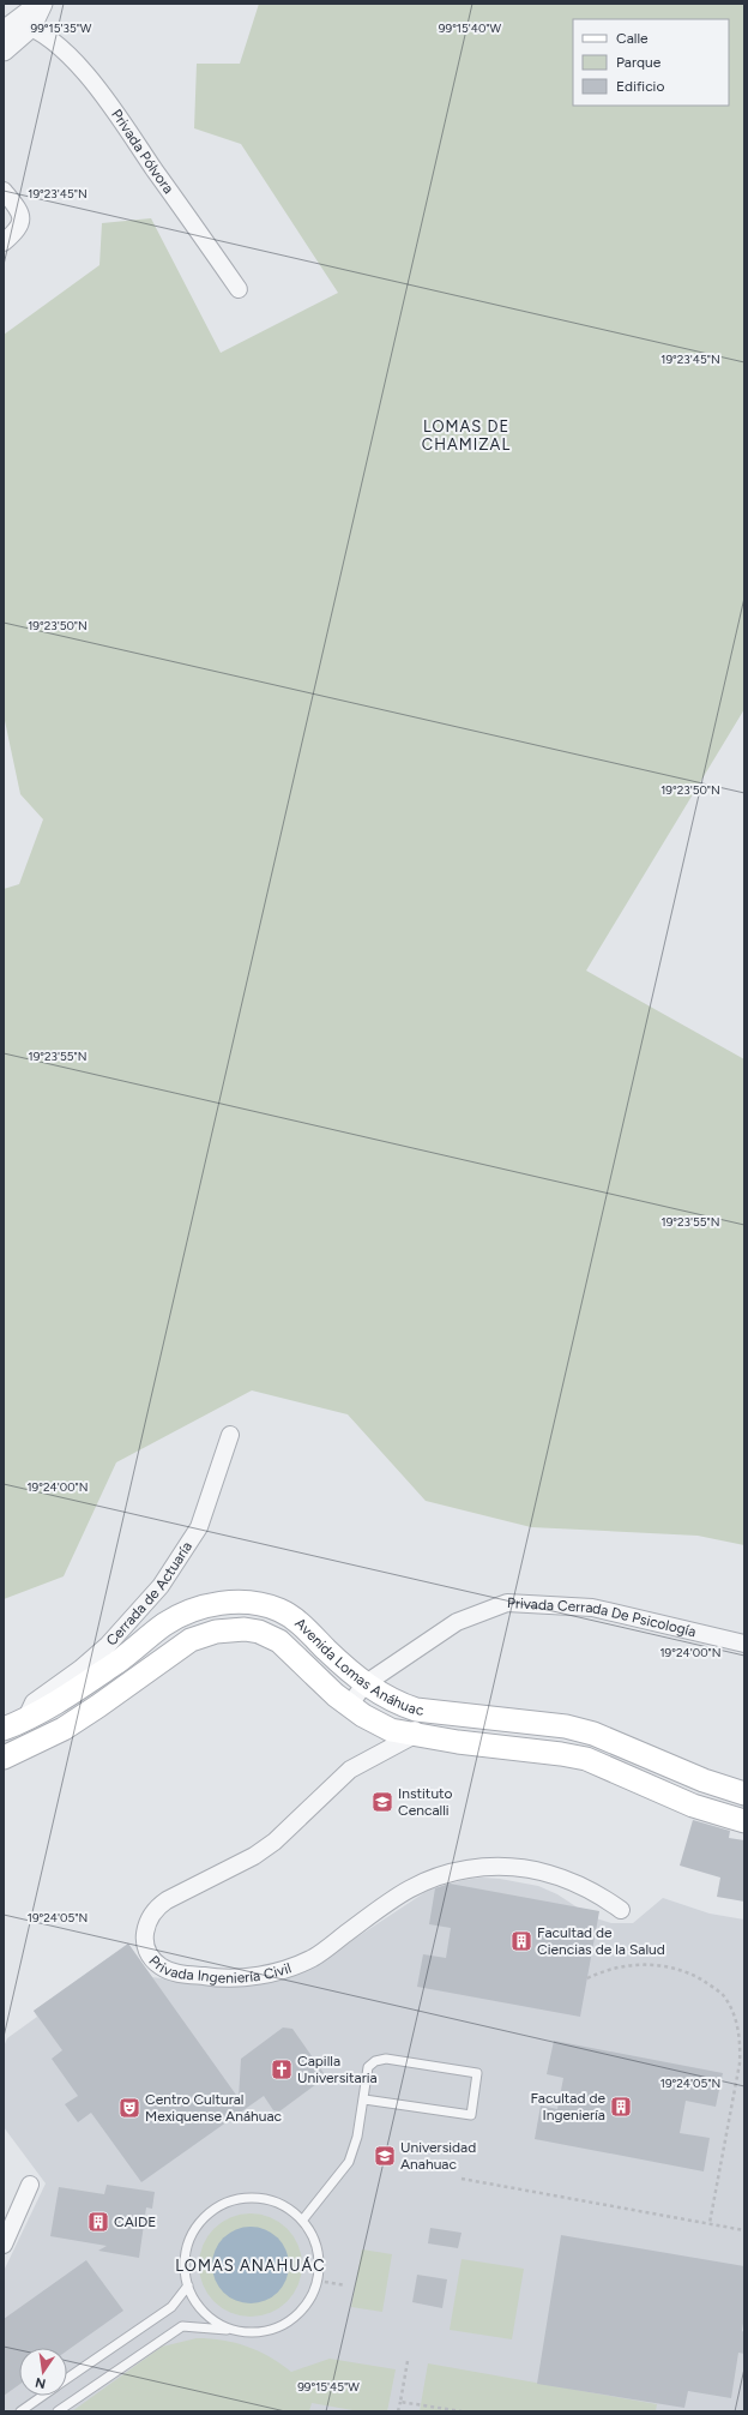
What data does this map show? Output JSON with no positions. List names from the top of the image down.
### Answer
{
  "streets": {
    "main road": ["Avenida Lomas Anáhuac"],
    "street": [
      "Privada Pólvora",
      "Cerrada de Actuaría",
      "Privada Cerrada De Psicología",
      "Privada Ingeniería Civil"
    ]
  },
  "crossings": [
    ["Cerrada de Actuaría", "Avenida Lomas Anáhuac"],
    ["Privada Cerrada De Psicología", "Avenida Lomas Anáhuac"],
    ["Avenida Lomas Anáhuac", "Privada Ingeniería Civil"]
  ],
  "districts": ["LOMAS DE CHAMIZAL", "LOMAS ANAHUÁC"],
  "places": {
    "school or university": ["Instituto Cencalli", "Universidad Anahuac"],
    "building": ["Facultad de Ciencias de la Salud", "Facultad de Ingeniería", "CAIDE"],
    "church": ["Capilla Universitaria"],
    "theatre": ["Centro Cultural Mexiquense Anáhuac"]
  },
  "legend": ["Calle", "Parque", "Edificio"],
  "north": "bottom",
  "coordinates": [
    "99°15'35\"W",
    "99°15'40\"W",
    "19°23'45\"N",
    "19°23'50\"N",
    "19°23'55\"N",
    "19°24'00\"N",
    "19°24'05\"N",
    "99°15'45\"W"
  ]
}
